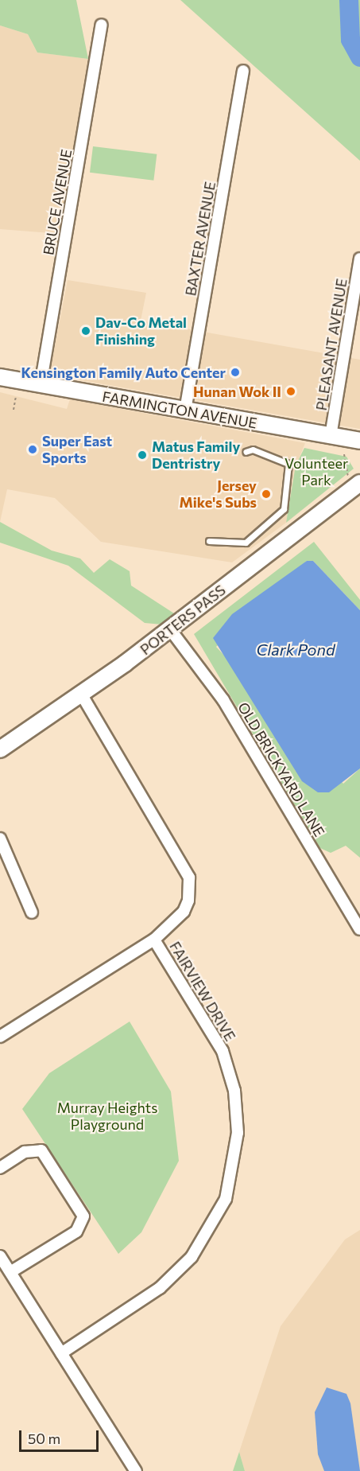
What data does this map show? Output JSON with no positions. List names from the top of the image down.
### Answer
{
  "streets": {
    "street": [
      "BRUCE AVENUE",
      "BAXTER AVENUE",
      "PLEASANT AVENUE",
      "FARMINGTON AVENUE",
      "PORTERS PASS",
      "OLD BRICKYARD LANE",
      "FAIRVIEW DRIVE"
    ]
  },
  "crossings": [
    ["BRUCE AVENUE", "FARMINGTON AVENUE"],
    ["BAXTER AVENUE", "FARMINGTON AVENUE"],
    ["PLEASANT AVENUE", "FARMINGTON AVENUE"],
    ["PORTERS PASS", "OLD BRICKYARD LANE"],
    ["PORTERS PASS", "FAIRVIEW DRIVE"]
  ],
  "water": ["Clark Pond"],
  "parks": ["Volunteer Park", "Murray Heights Playground"],
  "places": [
    "Dav-Co Metal Finishing",
    "Kensington Family Auto Center",
    "Hunan Wok II",
    "Super East Sports",
    "Matus Family Dentristry",
    "Jersey Mike's Subs"
  ],
  "scale_bar": "50 m"
}
